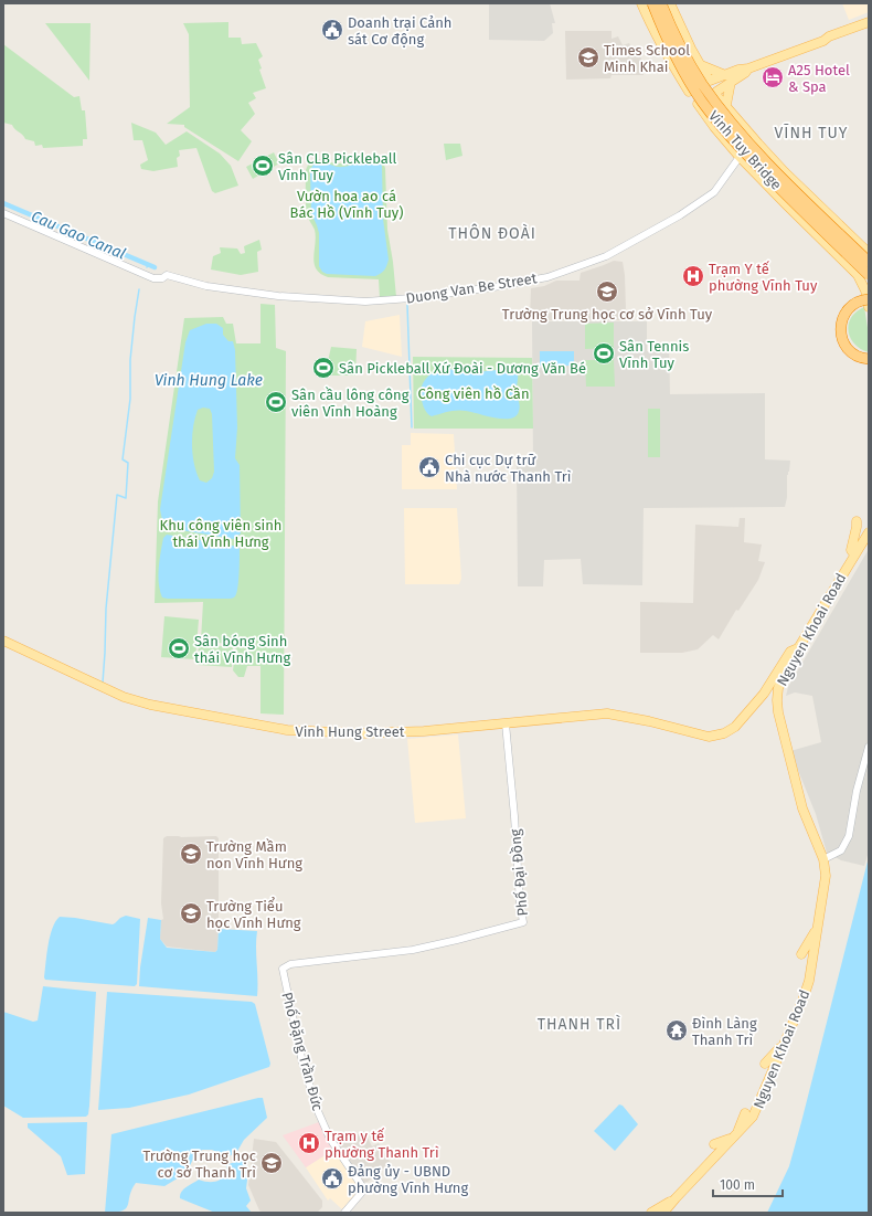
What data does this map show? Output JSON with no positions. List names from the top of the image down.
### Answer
{
  "streets": {
    "highway": ["Vinh Tuy Bridge"],
    "main road": ["Nguyen Khoai Road", "Vinh Hung Street"],
    "street": ["Duong Van Be Street", "Phố Đại Đồng", "Phố Đặng Trần Đức"]
  },
  "crossings": [
    ["Nguyen Khoai Road", "Vinh Hung Street"],
    ["Vinh Hung Street", "Phố Đại Đồng"],
    ["Phố Đại Đồng", "Phố Đặng Trần Đức"]
  ],
  "districts": ["VĨNH TUY", "THÔN ĐOÀI", "THANH TRÌ"],
  "water": ["Cau Gao Canal", "Vinh Hung Lake"],
  "parks": ["Vườn hoa ao cá Bác Hồ (Vĩnh Tuy)", "Công viên hồ Cần", "Khu công viên sinh thái Vĩnh Hưng"],
  "places": {
    "public building": ["Doanh trại Cảnh sát Cơ động", "Chi cục Dự trữ Nhà nước Thanh Trì", "Đảng ủy - UBND phường Vĩnh Hưng"],
    "school or university": [
      "Times School Minh Khai",
      "Trường Trung học cơ sở Vĩnh Tuy",
      "Trường Mầm non Vĩnh Hưng",
      "Trường Tiểu học Vĩnh Hưng",
      "Trường Trung học cơ sở Thanh Trì"
    ],
    "hotel": ["A25 Hotel & Spa"],
    "sports": [
      "Sân CLB Pickleball Vĩnh Tuy",
      "Sân Tennis Vĩnh Tuy",
      "Sân Pickleball Xứ Đoài - Dương Văn Bé",
      "Sân cầu lông công viên Vĩnh Hoàng",
      "Sân bóng Sinh thái Vĩnh Hưng"
    ],
    "hospital": ["Trạm Y tế phường Vĩnh Tuy", "Trạm y tế phường Thanh Trì"],
    "temple": ["Đình Làng Thanh Trì"]
  },
  "scale_bar": "100 m"
}
